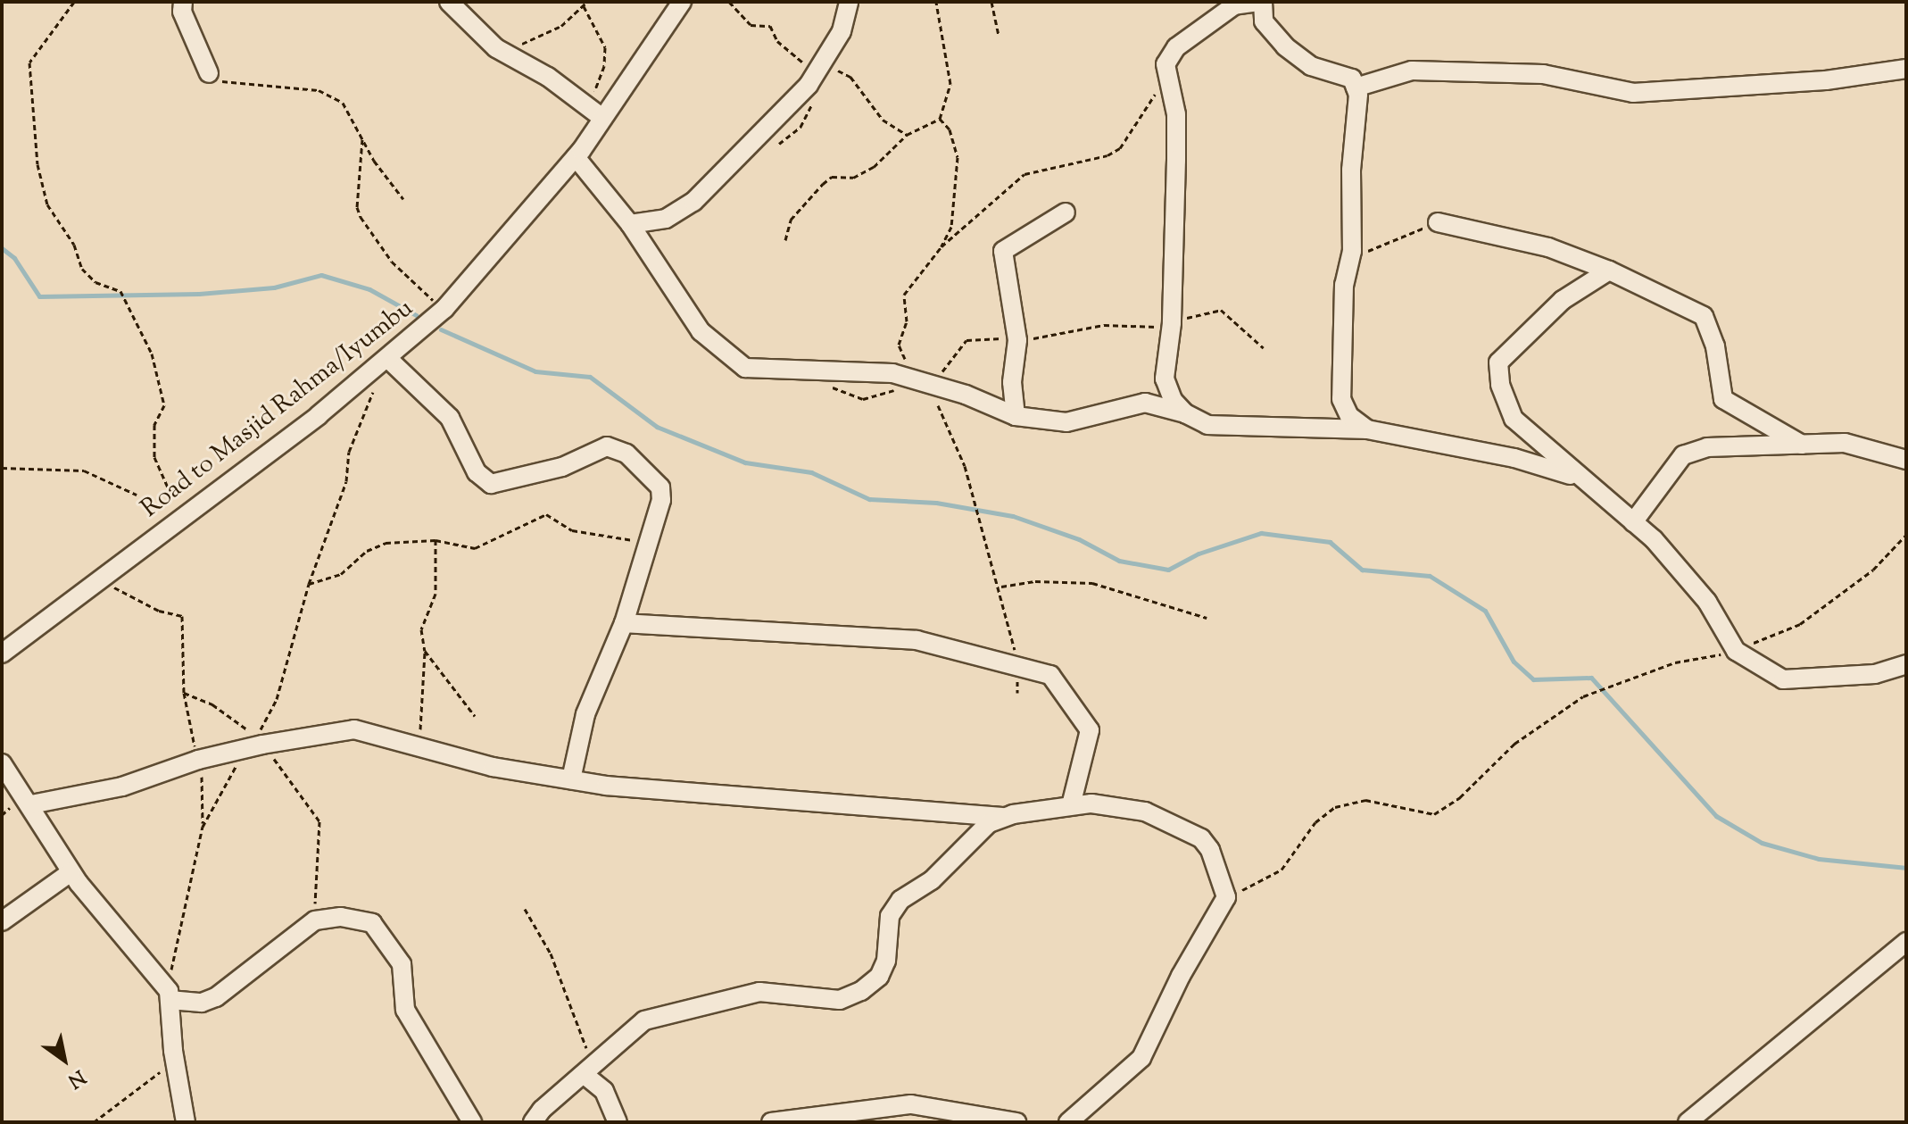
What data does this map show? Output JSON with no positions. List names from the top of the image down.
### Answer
{
  "streets": {
    "street": ["Road to Masjid Rahma/Iyumbu"]
  },
  "north": "bottom right"
}
